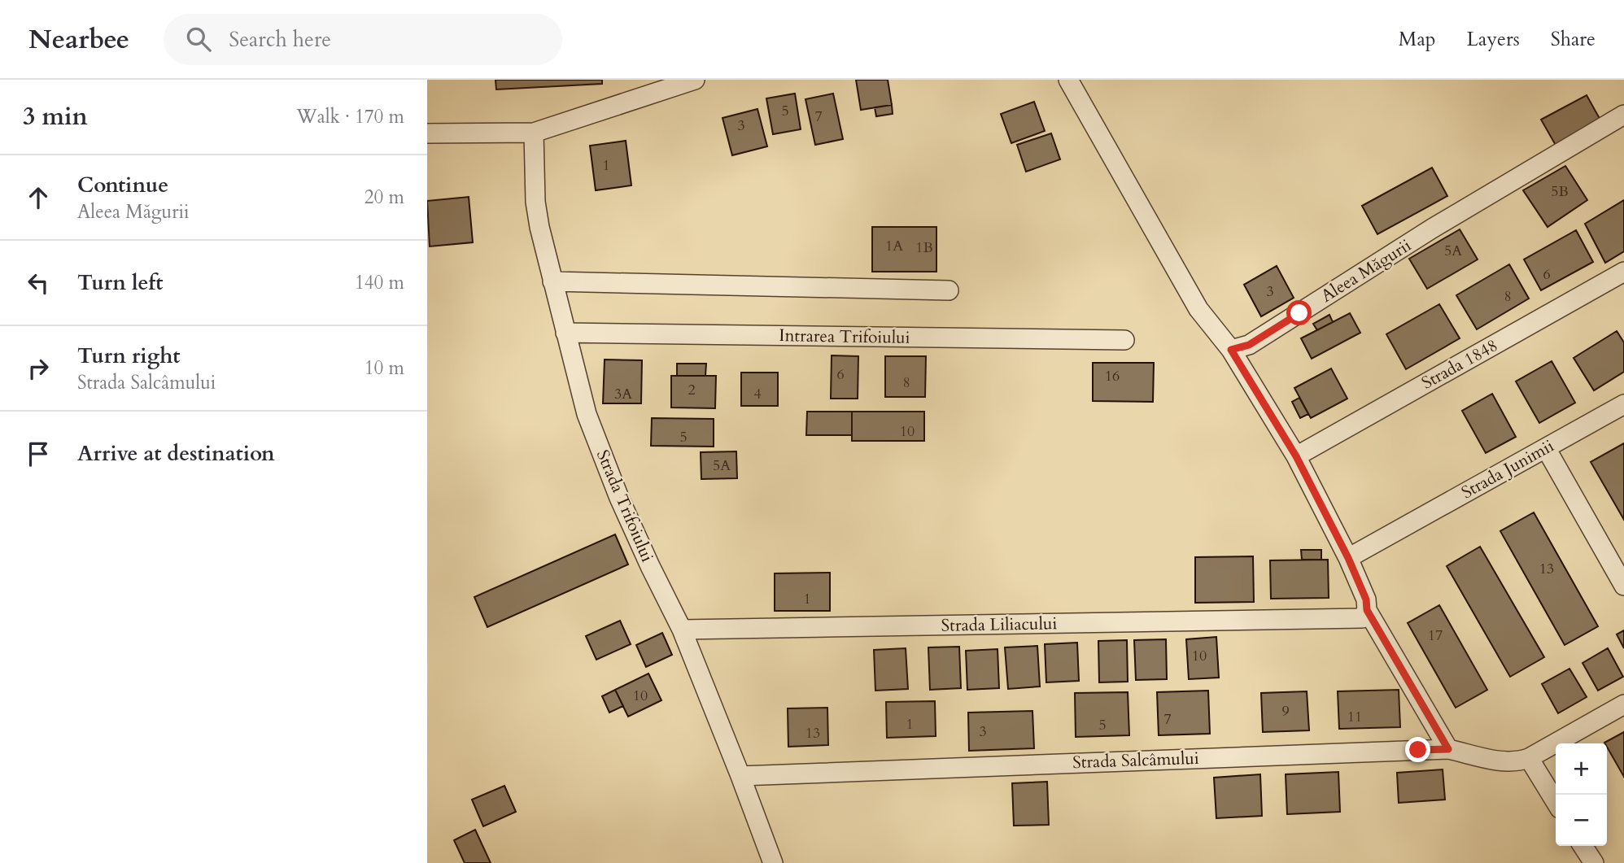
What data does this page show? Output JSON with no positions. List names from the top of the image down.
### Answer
{
  "streets": {
    "street": [
      "Aleea Măgurii",
      "Intrarea Trifoiului",
      "Strada 1848",
      "Strada Junimii",
      "Strada Trifoiului",
      "Strada Liliacului",
      "Strada Salcâmului"
    ]
  },
  "crossings": [
    ["Intrarea Trifoiului", "Strada Trifoiului"],
    ["Strada Trifoiului", "Strada Liliacului"],
    ["Strada Trifoiului", "Strada Salcâmului"]
  ],
  "house_numbers": [
    "5",
    "7",
    "3",
    "1",
    "5B",
    "1A",
    "1B",
    "5A",
    "6",
    "3",
    "8",
    "6",
    "16",
    "8",
    "2",
    "3A",
    "4",
    "10",
    "5",
    "5A",
    "13",
    "1",
    "17",
    "10",
    "10",
    "9",
    "11",
    "7",
    "1",
    "5",
    "3",
    "13"
  ],
  "page": {
    "header": "Nearbee",
    "search": "Search here",
    "nav": ["Map", "Layers", "Share"],
    "heading": ["3 min", "Walk · 170 m"],
    "list": [
      ["Continue", "Aleea Măgurii", "20 m"],
      ["Turn left", "140 m"],
      ["Turn right", "Strada Salcâmului", "10 m"],
      "Arrive at destination"
    ],
    "map_buttons": ["+", "−"]
  }
}
